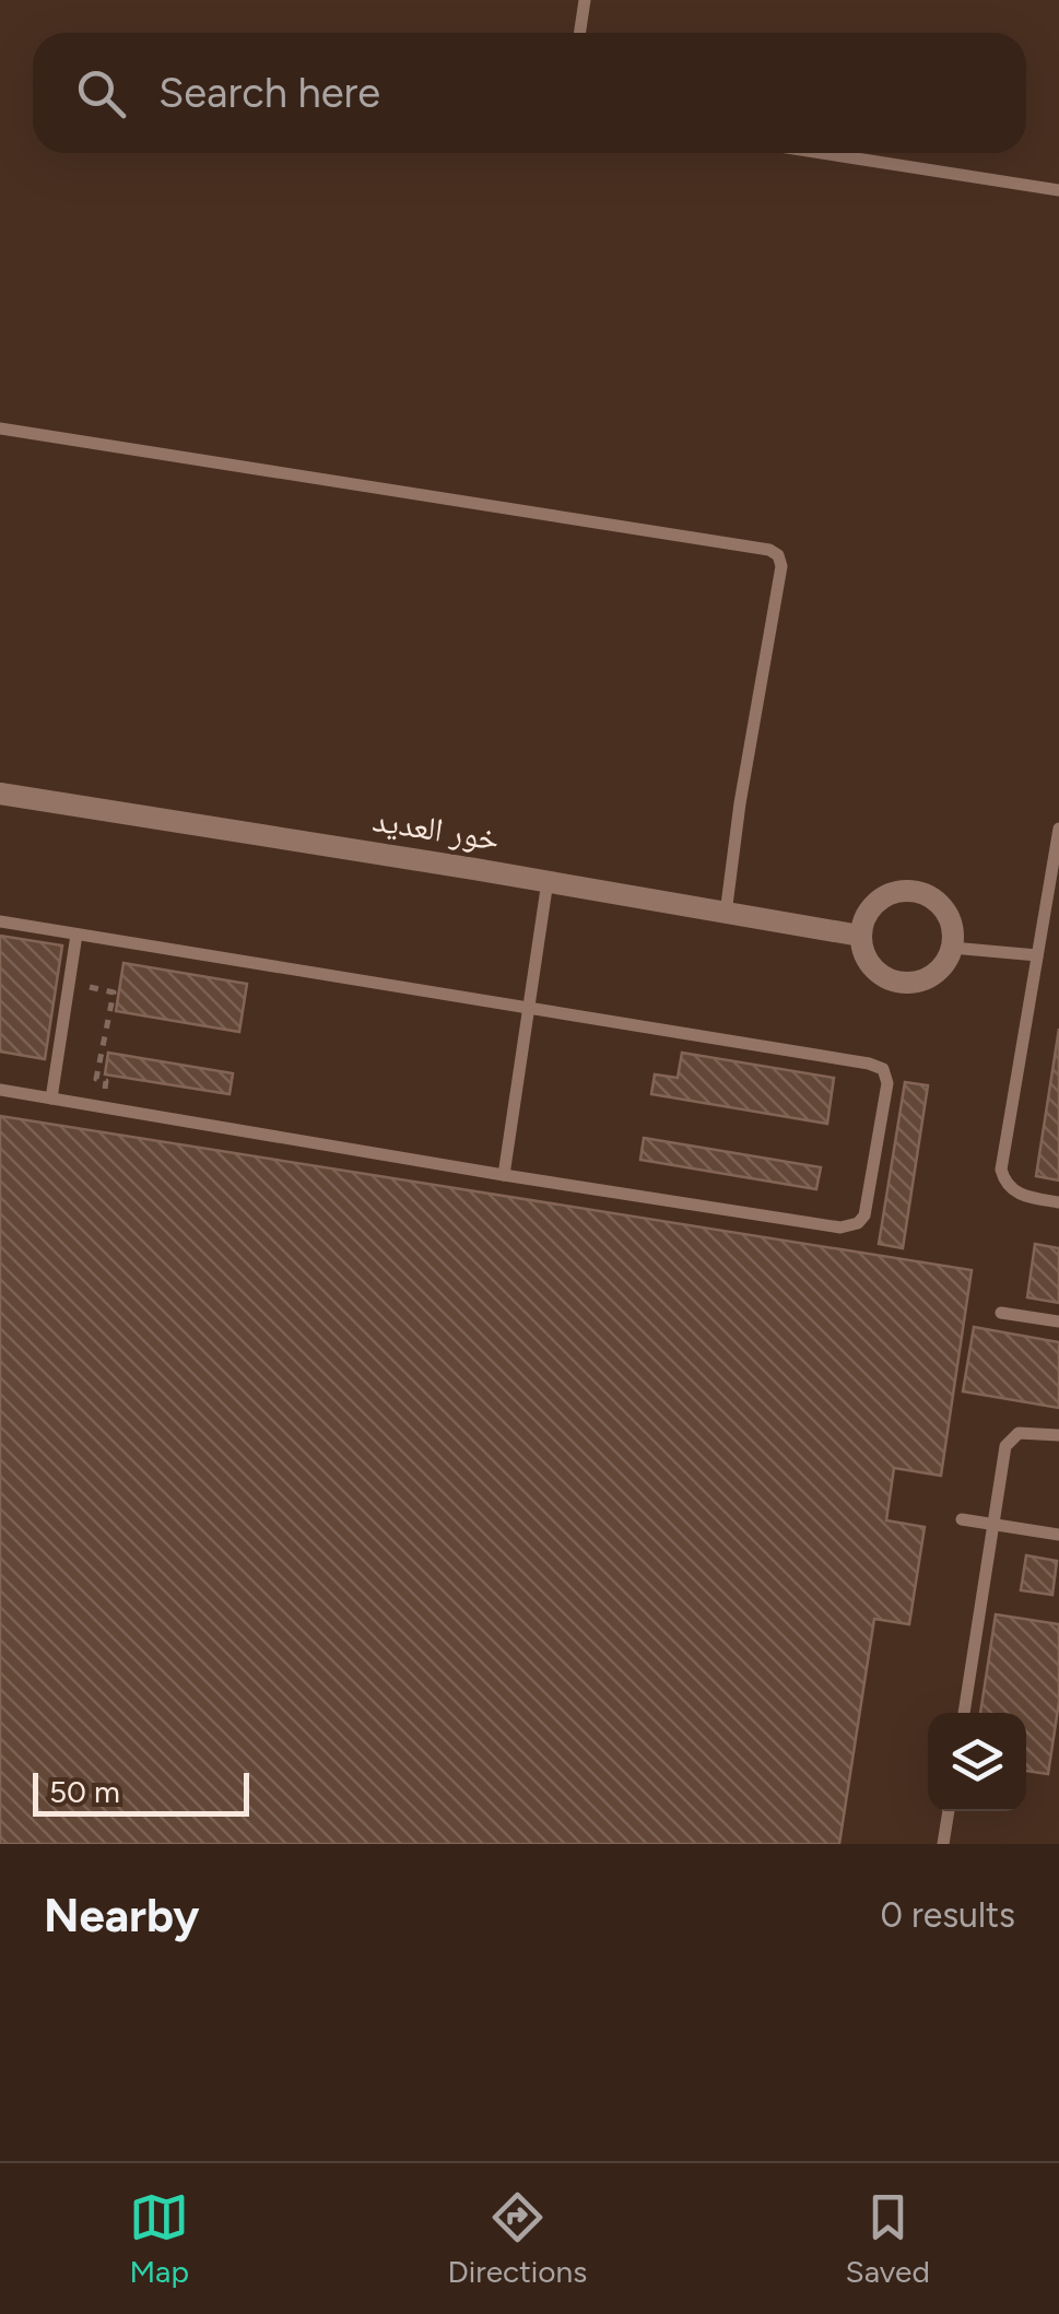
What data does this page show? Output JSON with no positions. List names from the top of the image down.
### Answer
{
  "streets": {
    "street": ["خور العديد"]
  },
  "scale_bar": "50 m",
  "page": {
    "search": "Search here",
    "scale": "50 m",
    "heading": ["Nearby", "0 results"],
    "nav": ["Map", "Directions", "Saved"]
  }
}
